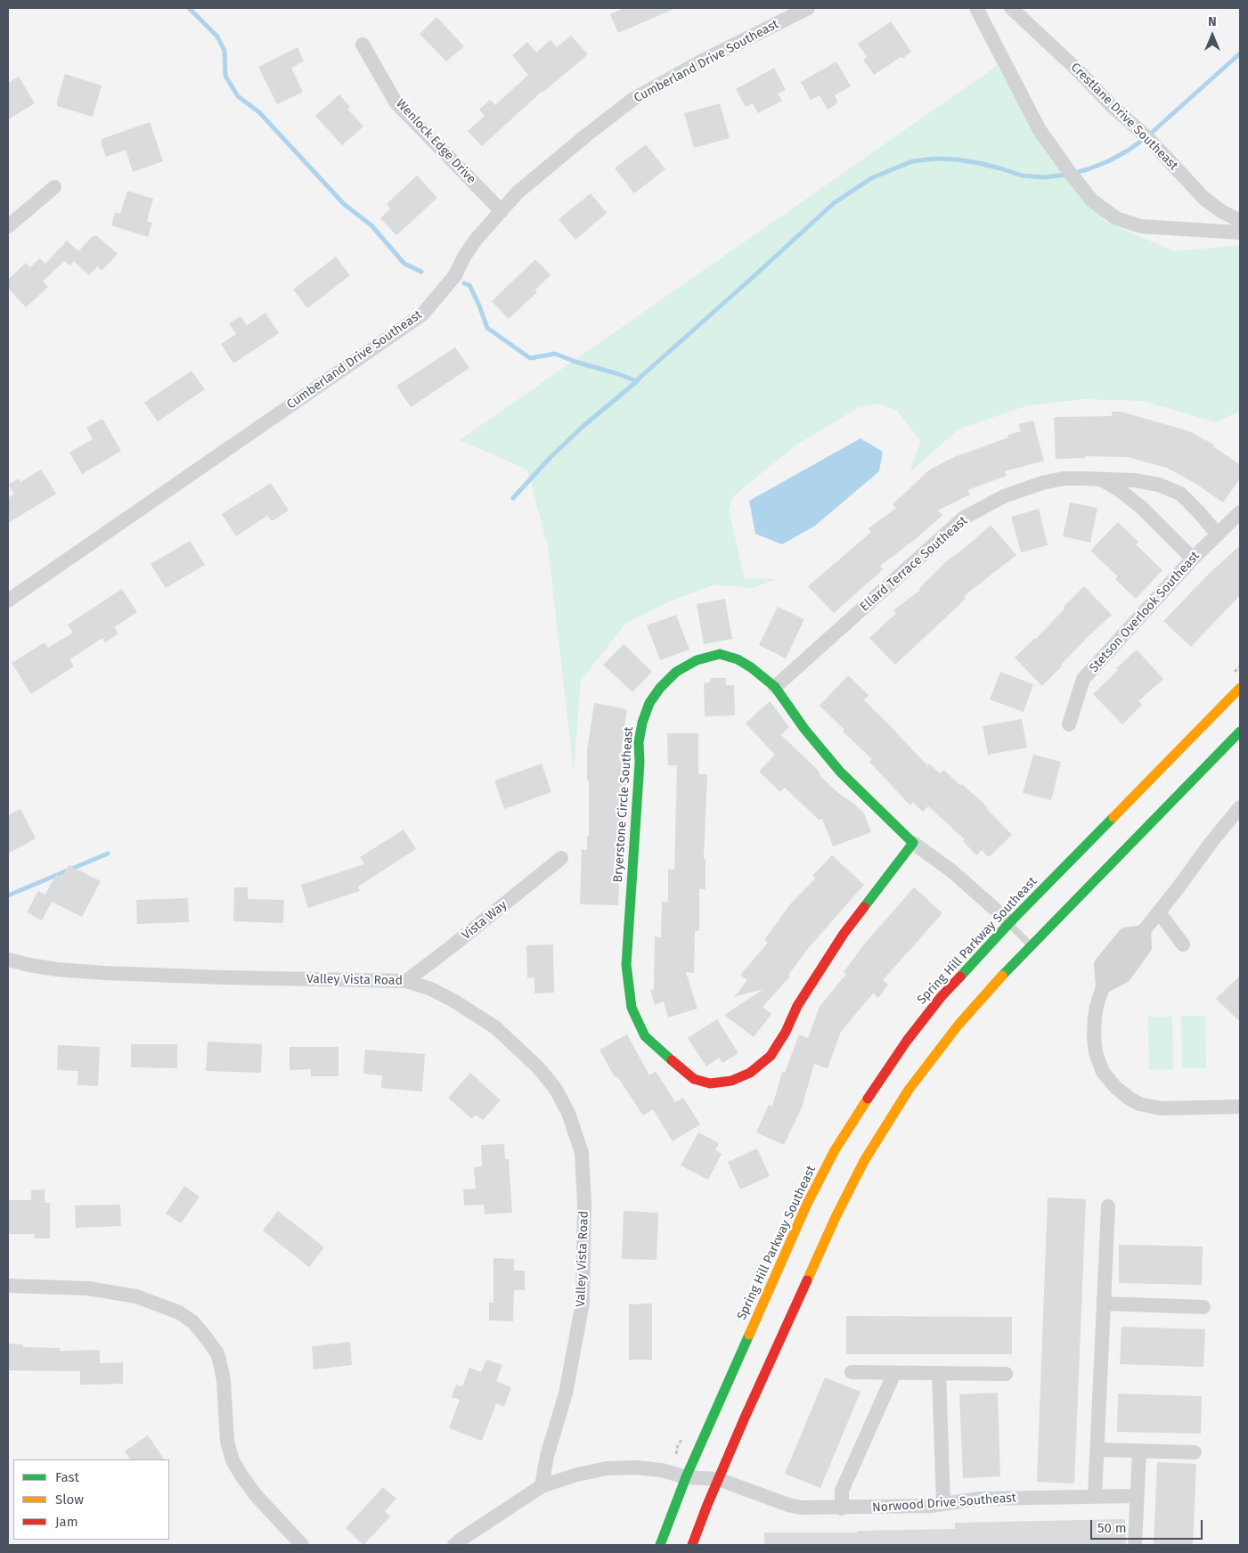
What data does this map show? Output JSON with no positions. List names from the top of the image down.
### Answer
{
  "streets": {
    "street": [
      "Cumberland Drive Southeast",
      "Crestlane Drive Southeast",
      "Wenlock Edge Drive",
      "Ellard Terrace Southeast",
      "Stetson Overlook Southeast",
      "Bryerstone Circle Southeast",
      "Vista Way",
      "Spring Hill Parkway Southeast",
      "Valley Vista Road",
      "Norwood Drive Southeast"
    ]
  },
  "crossings": [
    ["Cumberland Drive Southeast", "Wenlock Edge Drive"],
    ["Ellard Terrace Southeast", "Stetson Overlook Southeast"],
    ["Ellard Terrace Southeast", "Bryerstone Circle Southeast"],
    ["Vista Way", "Valley Vista Road"],
    ["Spring Hill Parkway Southeast", "Norwood Drive Southeast"],
    ["Valley Vista Road", "Norwood Drive Southeast"]
  ],
  "legend": ["Fast", "Slow", "Jam"],
  "scale_bar": "50 m",
  "north": "top"
}
